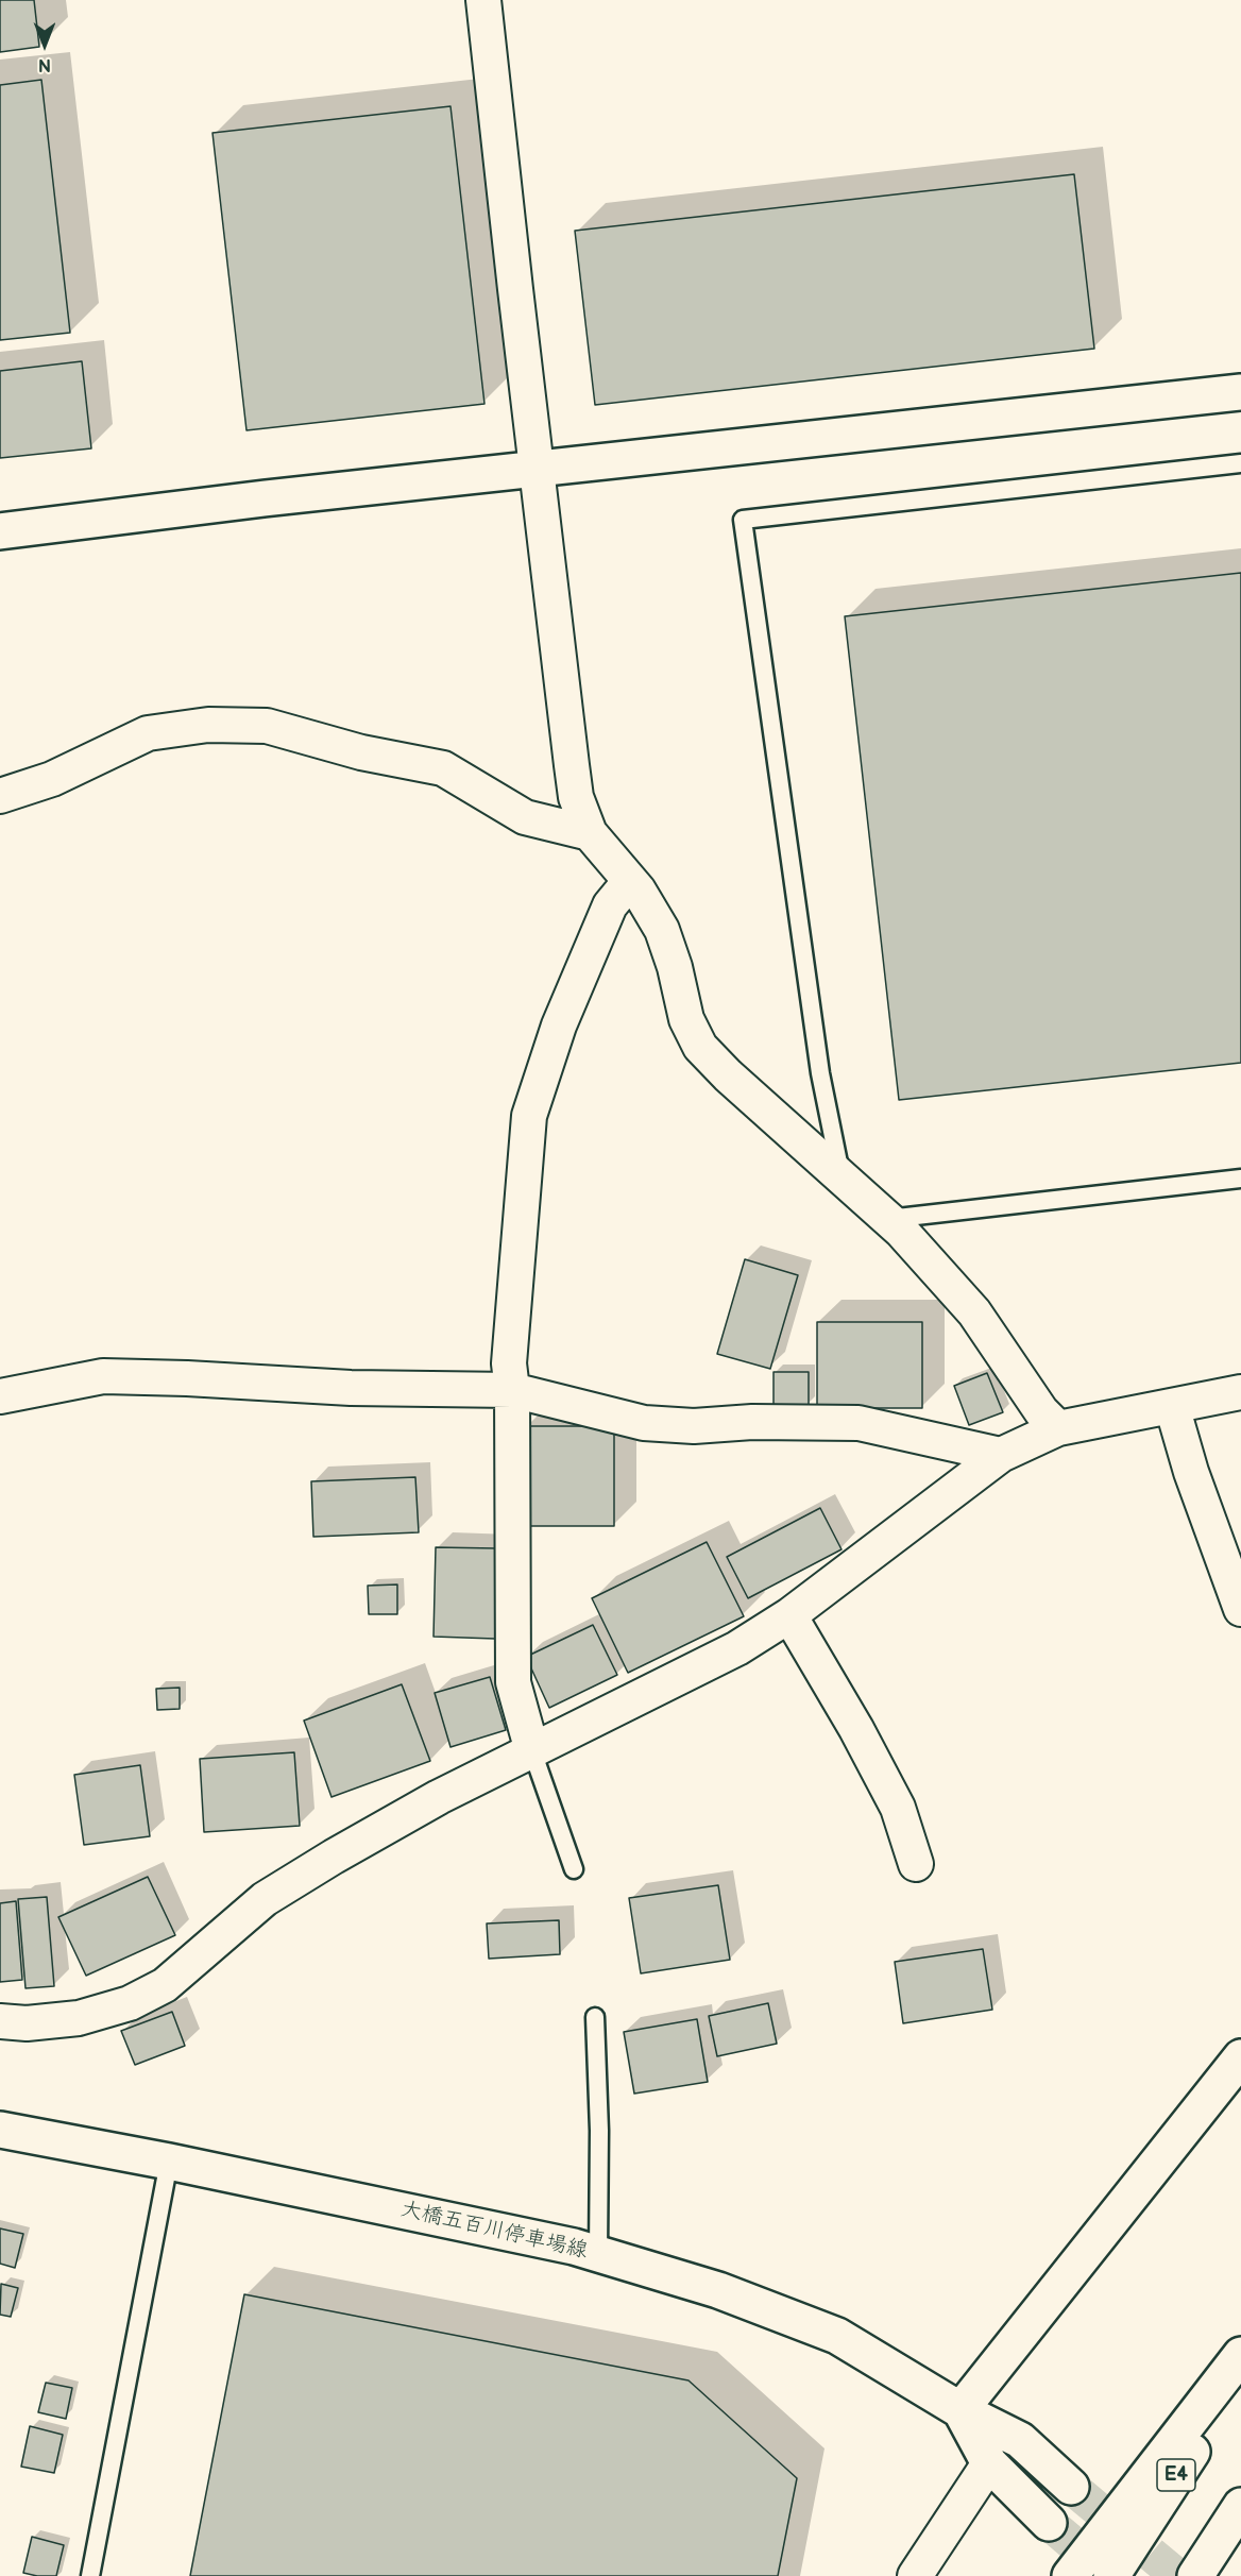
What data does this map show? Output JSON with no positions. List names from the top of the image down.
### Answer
{
  "streets": {
    "main road": ["大橋五百川停車場線", "E4"]
  },
  "north": "bottom"
}
